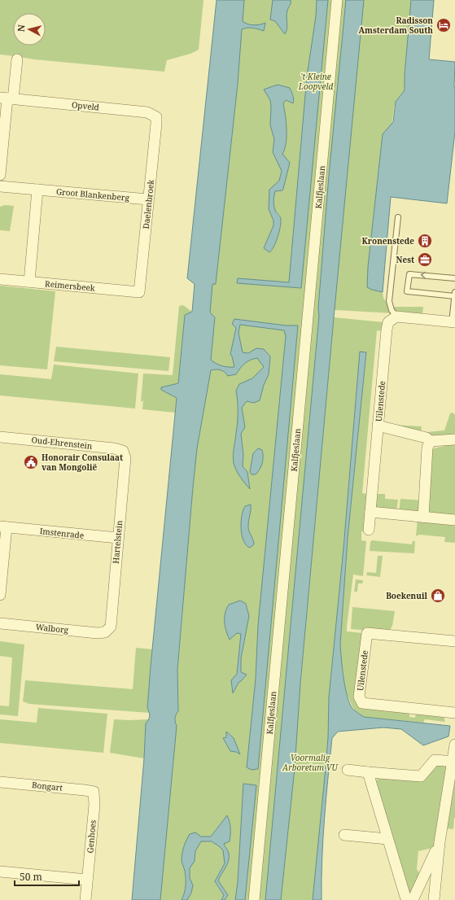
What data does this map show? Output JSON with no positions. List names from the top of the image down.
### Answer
{
  "streets": {
    "street": [
      "Opveld",
      "Kalfjeslaan",
      "Groot Blankenberg",
      "Daelenbroek",
      "Reimersbeek",
      "Uilenstede",
      "Oud-Ehrenstein",
      "Imstenrade",
      "Hartelstein",
      "Walborg",
      "Bongart",
      "Genhoes"
    ]
  },
  "crossings": [
    ["Opveld", "Daelenbroek"],
    ["Groot Blankenberg", "Daelenbroek"],
    ["Daelenbroek", "Reimersbeek"],
    ["Oud-Ehrenstein", "Hartelstein"],
    ["Imstenrade", "Hartelstein"],
    ["Hartelstein", "Walborg"],
    ["Bongart", "Genhoes"]
  ],
  "parks": ["'t Kleine Loopveld", "Voormalig Arboretum VU"],
  "places": {
    "hotel": ["Radisson Amsterdam South"],
    "building": ["Kronenstede"],
    "office": ["Nest"],
    "public building": ["Honorair Consulaat van Mongolië"],
    "shop": ["Boekenuil"]
  },
  "scale_bar": "50 m",
  "north": "left"
}
